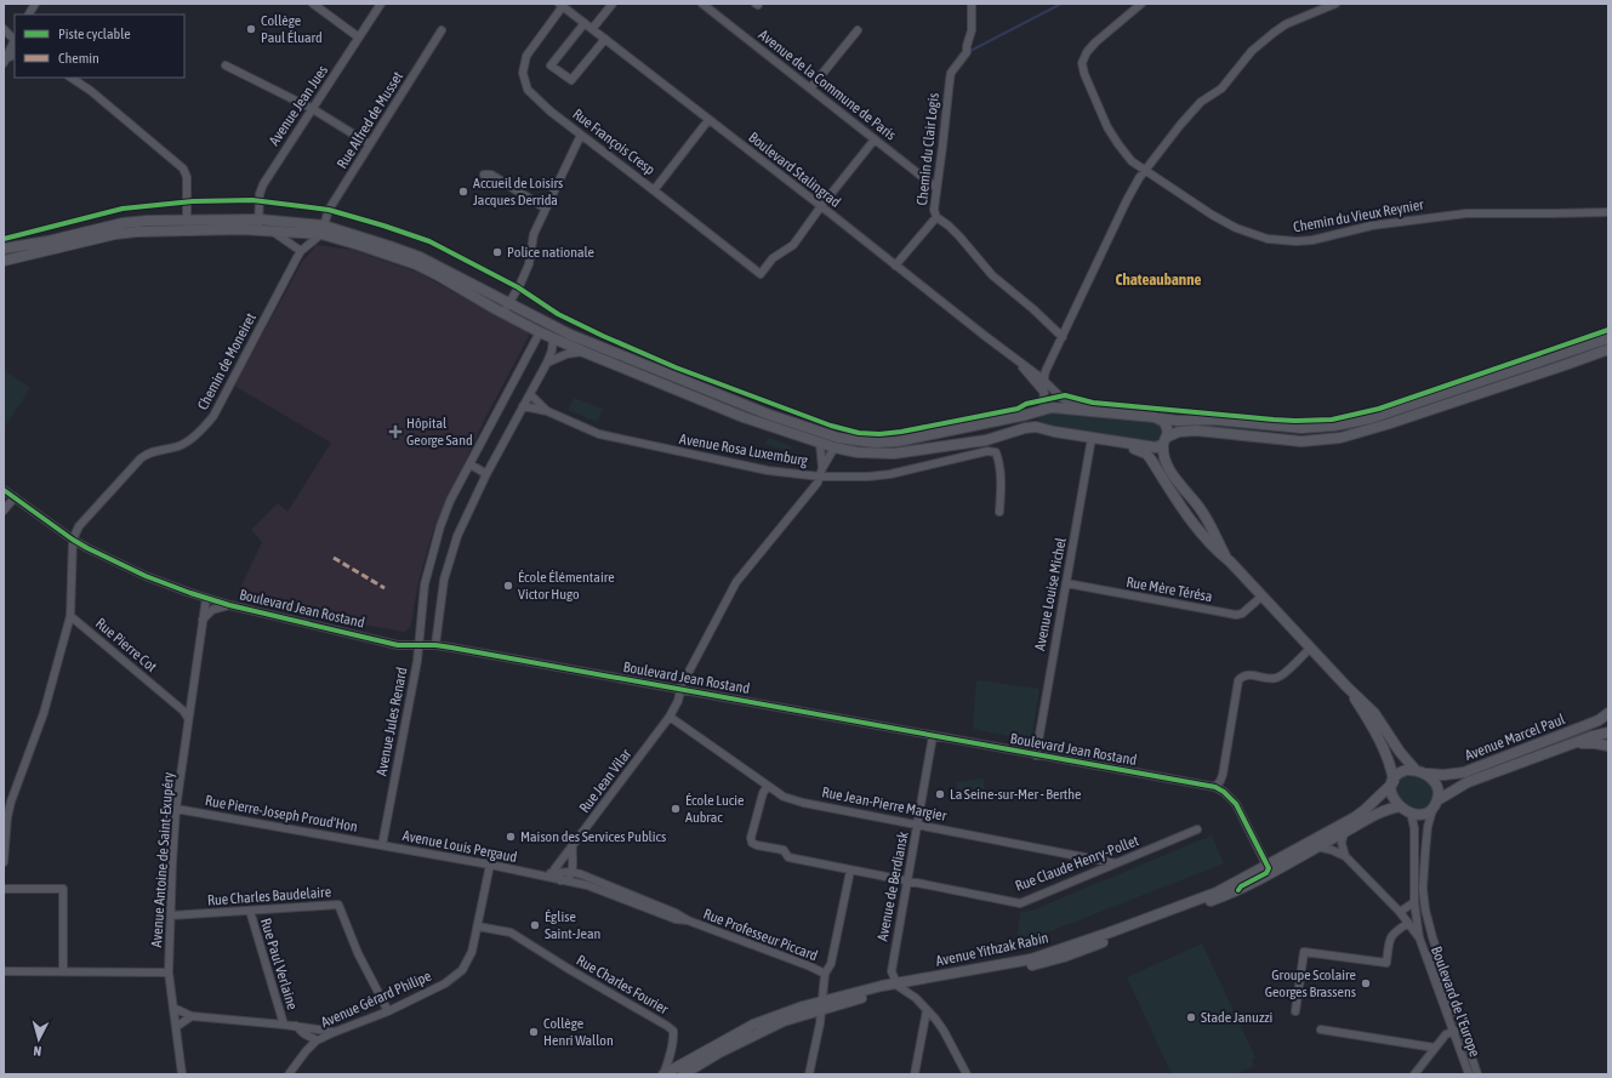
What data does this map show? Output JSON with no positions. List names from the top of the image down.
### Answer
{
  "streets": {
    "main road": ["Avenue Marcel Paul", "Avenue Yithzak Rabin"],
    "street": [
      "Avenue de la Commune de Paris",
      "Avenue Jean Jues",
      "Rue Alfred de Musset",
      "Rue François Cresp",
      "Chemin du Clair Logis",
      "Boulevard Stalingrad",
      "Chemin du Vieux Reynier",
      "Chemin de Moneiret",
      "Avenue Rosa Luxemburg",
      "Rue Mère Térésa",
      "Avenue Louise Michel",
      "Boulevard Jean Rostand",
      "Rue Pierre Cot",
      "Avenue Jules Renard",
      "Rue Jean Vilar",
      "Rue Jean-Pierre Margier",
      "Rue Pierre-Joseph Proud'Hon",
      "Avenue Louis Pergaud",
      "Avenue Antoine de Saint-Exupéry",
      "Rue Claude Henry-Pollet",
      "Avenue de Berdiansk",
      "Rue Charles Baudelaire",
      "Rue Professeur Piccard",
      "Rue Paul Verlaine",
      "Rue Charles Fourier",
      "Avenue Gérard Philipe",
      "Boulevard de l'Europe"
    ]
  },
  "crossings": [
    ["Avenue de la Commune de Paris", "Chemin du Clair Logis"],
    ["Rue Alfred de Musset", "Chemin de Moneiret"],
    ["Rue François Cresp", "Boulevard Stalingrad"],
    ["Chemin de Moneiret", "Boulevard Jean Rostand"],
    ["Avenue Rosa Luxemburg", "Rue Jean Vilar"],
    ["Rue Mère Térésa", "Avenue Louise Michel"],
    ["Avenue Louise Michel", "Boulevard Jean Rostand"],
    ["Boulevard Jean Rostand", "Avenue Jules Renard"],
    ["Boulevard Jean Rostand", "Rue Jean Vilar"],
    ["Boulevard Jean Rostand", "Avenue Antoine de Saint-Exupéry"],
    ["Boulevard Jean Rostand", "Avenue de Berdiansk"],
    ["Rue Pierre Cot", "Avenue Antoine de Saint-Exupéry"],
    ["Avenue Jules Renard", "Rue Pierre-Joseph Proud'Hon"],
    ["Avenue Jules Renard", "Avenue Louis Pergaud"],
    ["Avenue Marcel Paul", "Avenue Yithzak Rabin"],
    ["Avenue Marcel Paul", "Boulevard de l'Europe"],
    ["Rue Jean Vilar", "Rue Jean-Pierre Margier"],
    ["Rue Jean Vilar", "Avenue Louis Pergaud"],
    ["Rue Jean-Pierre Margier", "Rue Claude Henry-Pollet"],
    ["Rue Jean-Pierre Margier", "Avenue de Berdiansk"],
    ["Rue Pierre-Joseph Proud'Hon", "Avenue Louis Pergaud"],
    ["Rue Pierre-Joseph Proud'Hon", "Avenue Antoine de Saint-Exupéry"],
    ["Avenue Louis Pergaud", "Rue Professeur Piccard"],
    ["Avenue Louis Pergaud", "Avenue Gérard Philipe"],
    ["Avenue Antoine de Saint-Exupéry", "Rue Charles Baudelaire"],
    ["Rue Claude Henry-Pollet", "Avenue de Berdiansk"],
    ["Avenue de Berdiansk", "Avenue Yithzak Rabin"],
    ["Rue Charles Baudelaire", "Rue Paul Verlaine"],
    ["Rue Charles Baudelaire", "Avenue Gérard Philipe"],
    ["Avenue Yithzak Rabin", "Rue Charles Fourier"],
    ["Avenue Yithzak Rabin", "Boulevard de l'Europe"],
    ["Rue Charles Fourier", "Avenue Gérard Philipe"]
  ],
  "districts": ["Chateaubanne"],
  "places": {
    "other": [
      "Collège Paul Éluard",
      "Accueil de Loisirs Jacques Derrida",
      "Police nationale",
      "École Élémentaire Victor Hugo",
      "La Seine-sur-Mer - Berthe",
      "École Lucie Aubrac",
      "Maison des Services Publics",
      "Église Saint-Jean",
      "Groupe Scolaire Georges Brassens",
      "Stade Januzzi",
      "Collège Henri Wallon"
    ],
    "health": ["Hôpital George Sand"]
  },
  "legend": ["Piste cyclable", "Chemin"],
  "north": "bottom"
}
